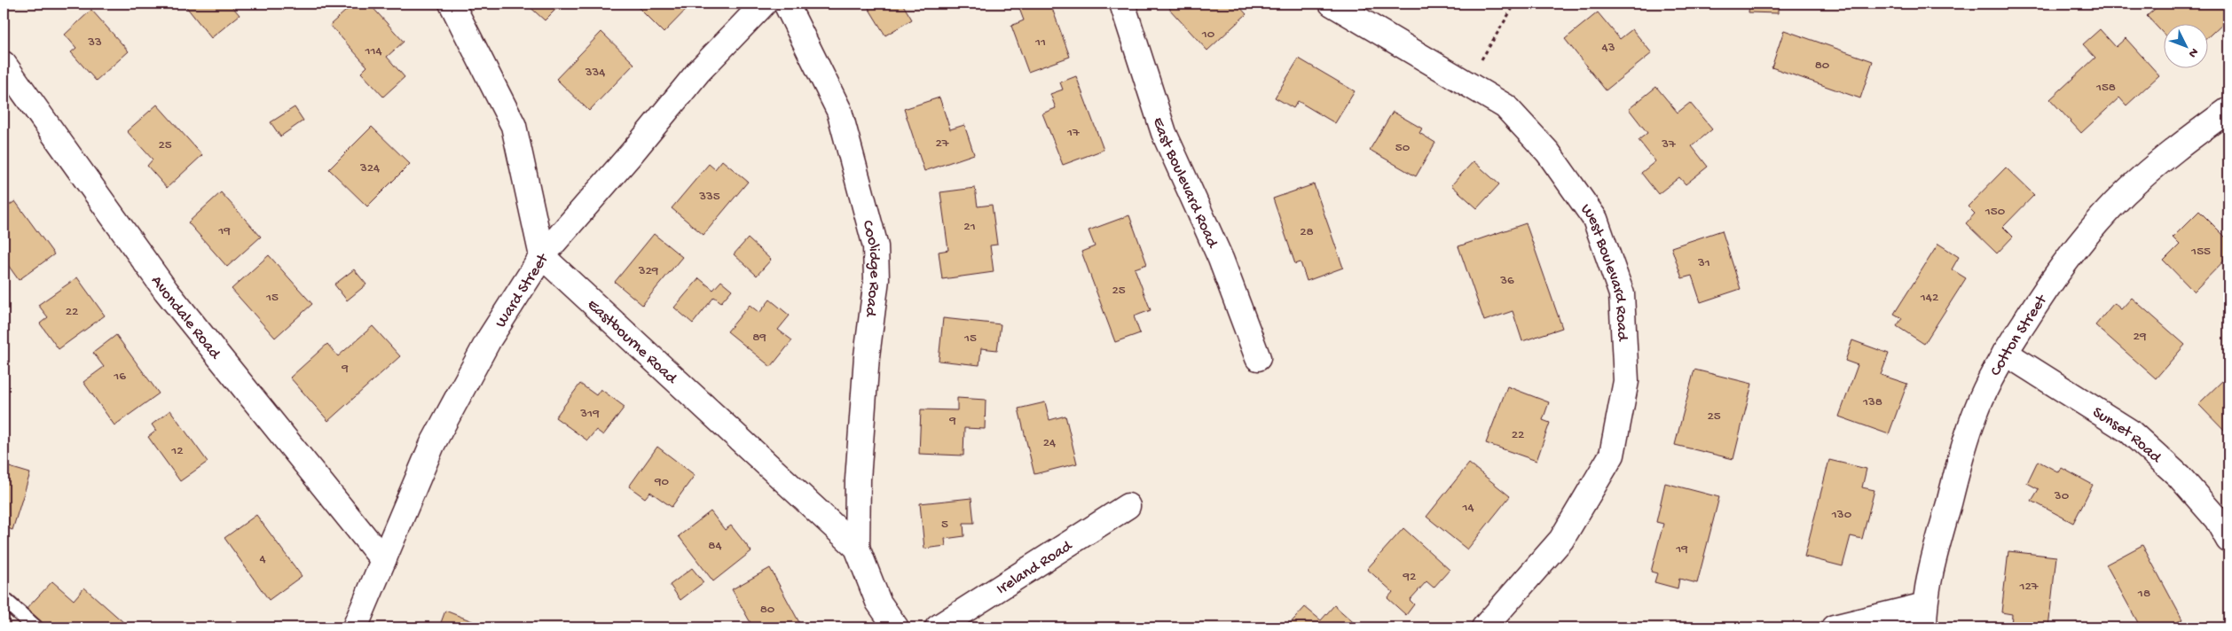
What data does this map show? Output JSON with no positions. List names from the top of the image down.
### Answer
{
  "streets": {
    "street": [
      "East Boulevard Road",
      "Coolidge Road",
      "West Boulevard Road",
      "Ward Street",
      "Avondale Road",
      "Cotton Street",
      "Eastbourne Road",
      "Sunset Road",
      "Ireland Road"
    ]
  },
  "crossings": [
    ["Coolidge Road", "Eastbourne Road"],
    ["Ward Street", "Avondale Road"],
    ["Ward Street", "Eastbourne Road"],
    ["Cotton Street", "Sunset Road"]
  ],
  "house_numbers": [
    "10",
    "33",
    "11",
    "43",
    "114",
    "80",
    "334",
    "158",
    "17",
    "27",
    "37",
    "25",
    "50",
    "324",
    "335",
    "150",
    "21",
    "19",
    "28",
    "155",
    "31",
    "329",
    "36",
    "25",
    "15",
    "142",
    "22",
    "29",
    "89",
    "15",
    "9",
    "16",
    "138",
    "319",
    "25",
    "9",
    "22",
    "24",
    "12",
    "90",
    "30",
    "14",
    "130",
    "5",
    "84",
    "19",
    "4",
    "92",
    "127",
    "18",
    "80"
  ],
  "north": "bottom right"
}
